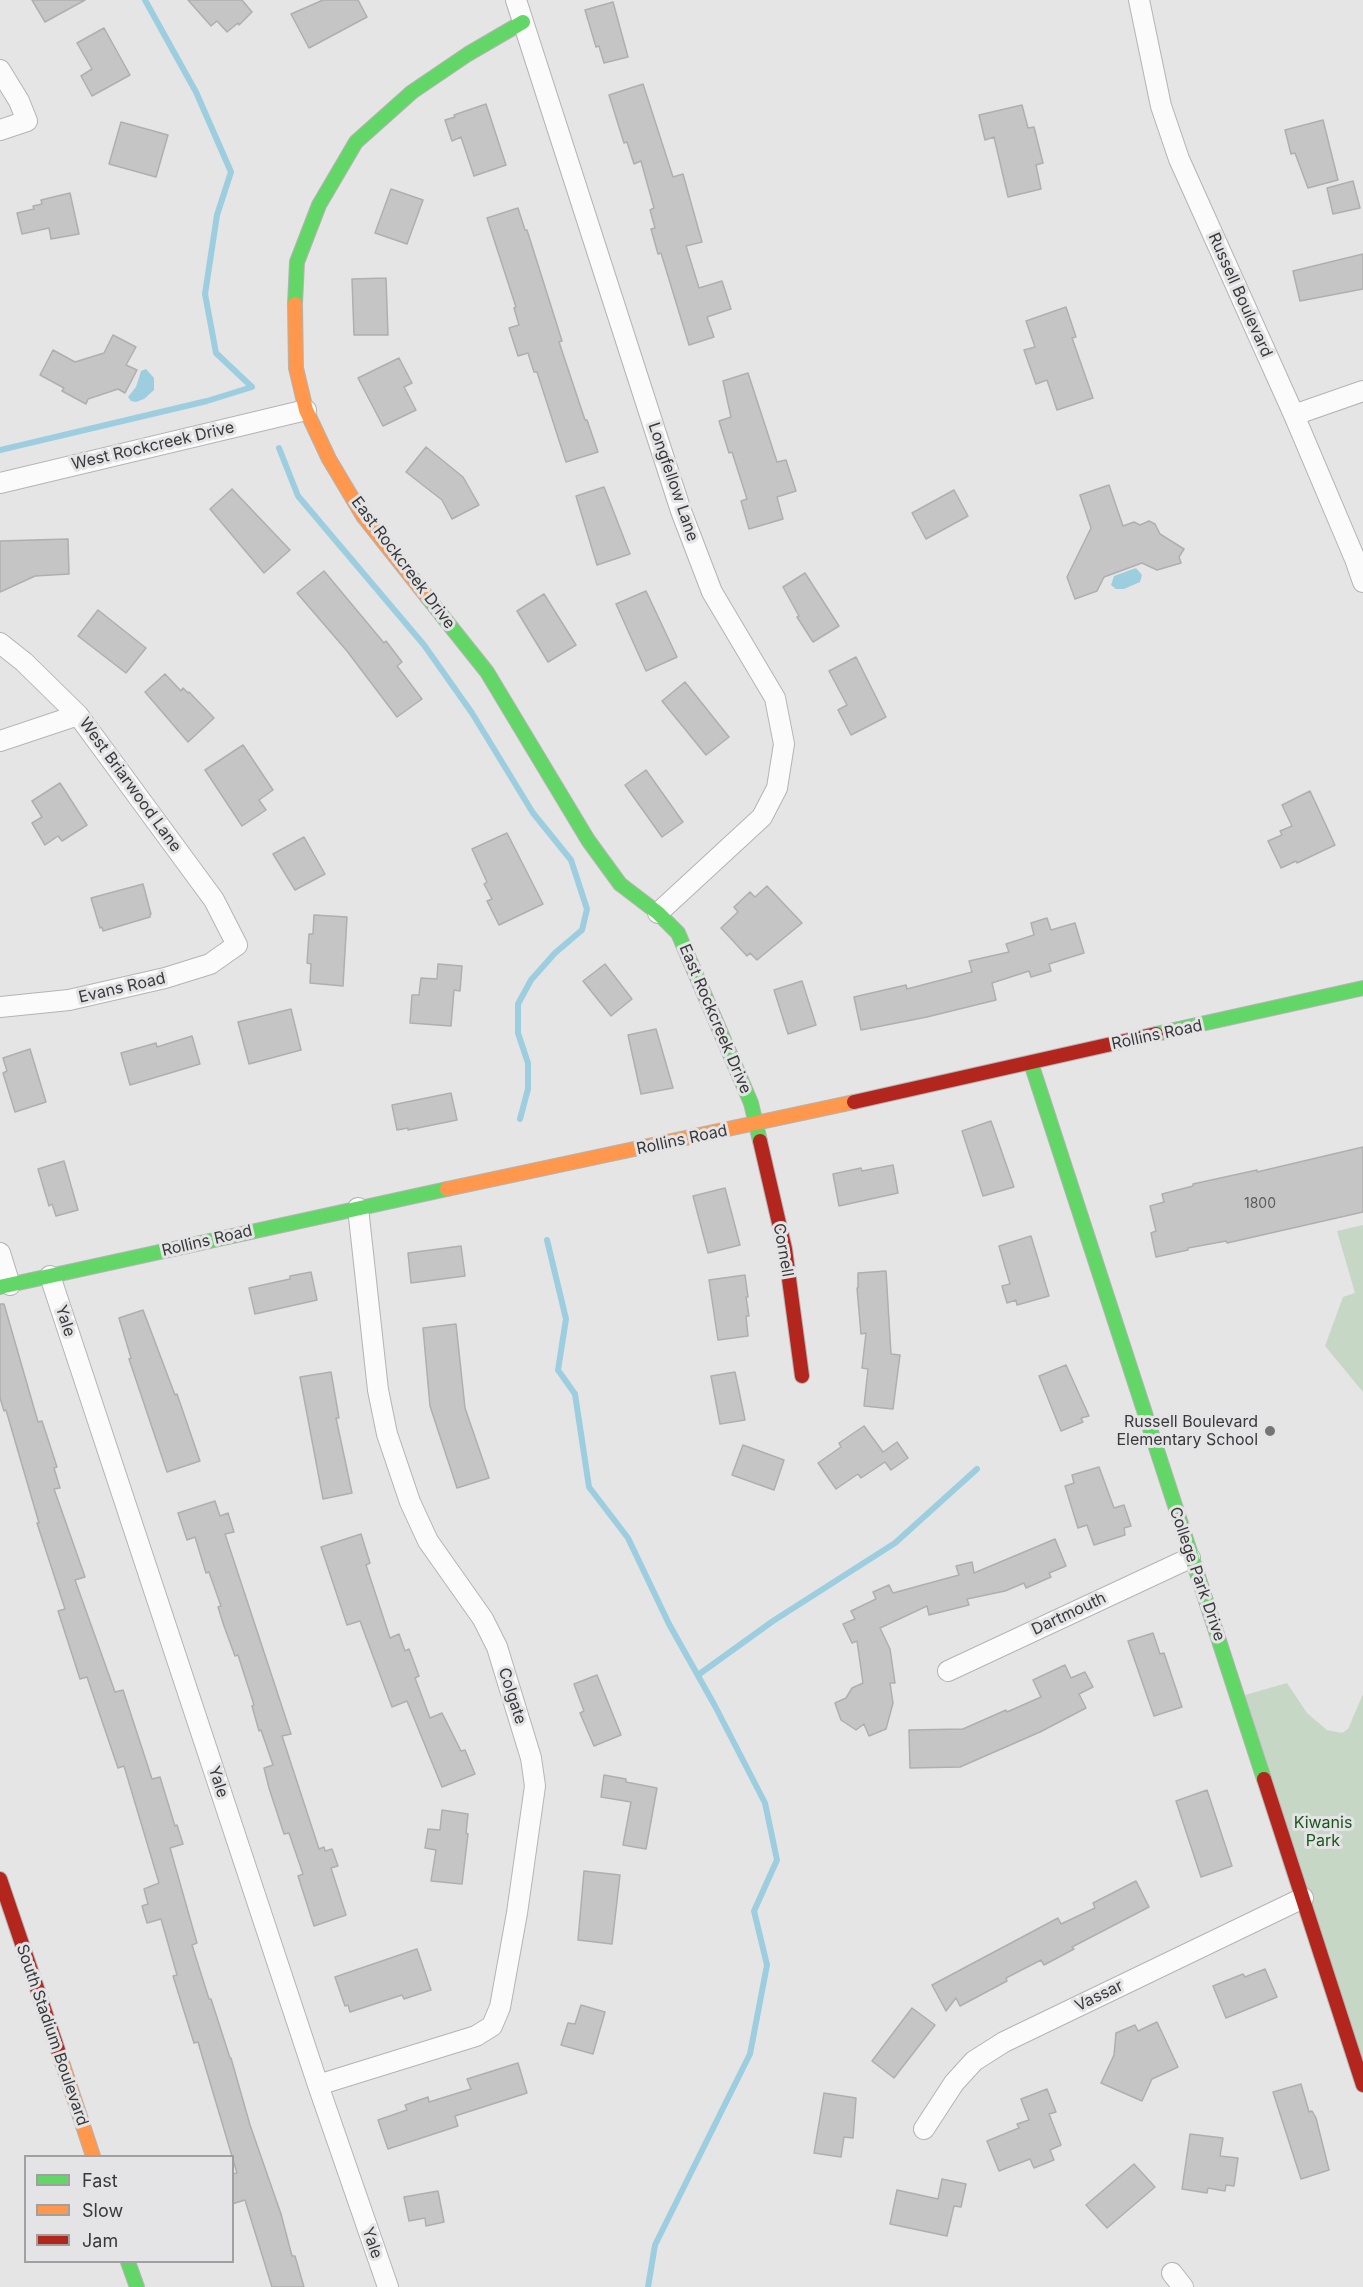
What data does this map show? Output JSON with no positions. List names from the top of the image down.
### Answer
{
  "streets": {
    "street": [
      "Russell Boulevard",
      "West Rockcreek Drive",
      "Longfellow Lane",
      "East Rockcreek Drive",
      "West Briarwood Lane",
      "Evans Road",
      "Rollins Road",
      "Cornell",
      "Yale",
      "College Park Drive",
      "Dartmouth",
      "Colgate",
      "Vassar",
      "South Stadium Boulevard"
    ]
  },
  "crossings": [
    ["West Rockcreek Drive", "East Rockcreek Drive"],
    ["Longfellow Lane", "East Rockcreek Drive"],
    ["East Rockcreek Drive", "Rollins Road"],
    ["East Rockcreek Drive", "Cornell"],
    ["West Briarwood Lane", "Evans Road"],
    ["Rollins Road", "Cornell"],
    ["Rollins Road", "Yale"],
    ["Rollins Road", "College Park Drive"],
    ["Rollins Road", "Colgate"],
    ["Yale", "Colgate"],
    ["College Park Drive", "Dartmouth"],
    ["College Park Drive", "Vassar"]
  ],
  "parks": ["Kiwanis Park"],
  "places": ["Russell Boulevard Elementary School"],
  "house_numbers": ["1800"],
  "legend": ["Fast", "Slow", "Jam"]
}
